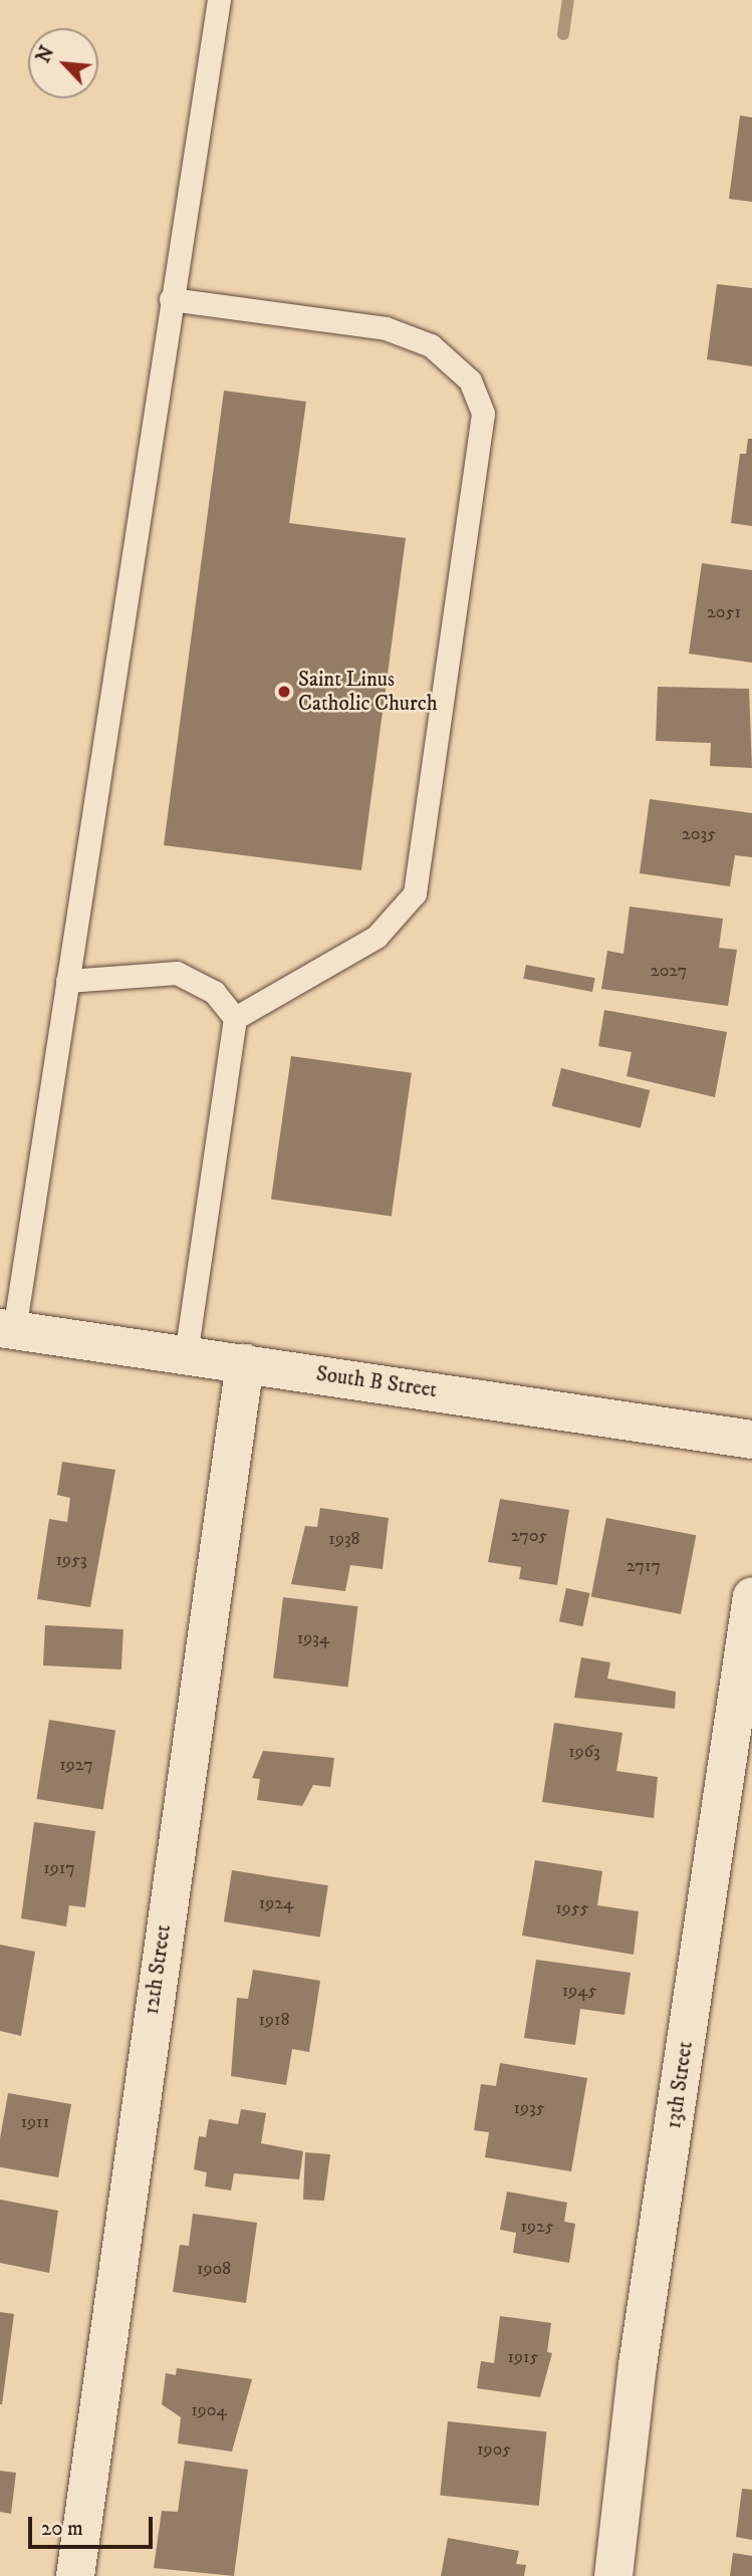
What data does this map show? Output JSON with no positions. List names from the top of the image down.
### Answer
{
  "streets": {
    "street": ["South B Street", "12th Street", "13th Street"]
  },
  "crossings": [
    ["South B Street", "12th Street"]
  ],
  "places": ["Saint Linus Catholic Church"],
  "house_numbers": [
    "2051",
    "2035",
    "2027",
    "2705",
    "1938",
    "1953",
    "2717",
    "1934",
    "1963",
    "1927",
    "1917",
    "1924",
    "1955",
    "1945",
    "1918",
    "1935",
    "1911",
    "1925",
    "1908",
    "1915",
    "1904",
    "1905"
  ],
  "scale_bar": "20 m",
  "north": "top left"
}
